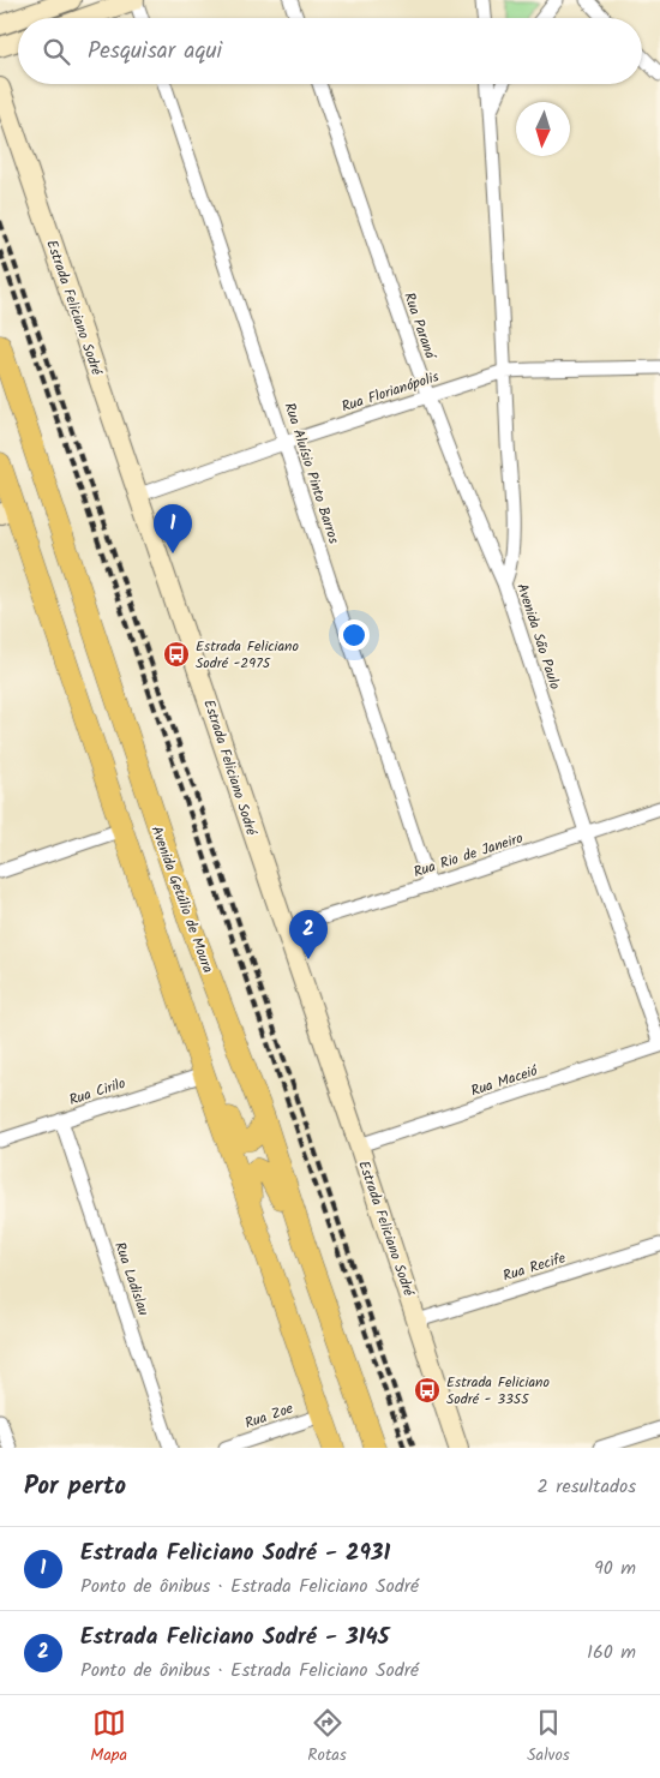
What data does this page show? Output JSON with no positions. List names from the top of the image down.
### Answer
{
  "streets": {
    "main road": ["Estrada Feliciano Sodré", "Avenida Getúlio de Moura"],
    "street": [
      "Rua Paraná",
      "Rua Florianópolis",
      "Rua Aluísio Pinto Barros",
      "Avenida São Paulo",
      "Rua Rio de Janeiro",
      "Rua Maceió",
      "Rua Cirilo",
      "Rua Recife",
      "Rua Ladislau",
      "Rua Zoe"
    ]
  },
  "crossings": [
    ["Estrada Feliciano Sodré", "Rua Florianópolis"],
    ["Estrada Feliciano Sodré", "Rua Rio de Janeiro"],
    ["Estrada Feliciano Sodré", "Rua Maceió"],
    ["Estrada Feliciano Sodré", "Rua Recife"],
    ["Rua Paraná", "Rua Florianópolis"],
    ["Rua Paraná", "Avenida São Paulo"],
    ["Rua Florianópolis", "Rua Aluísio Pinto Barros"],
    ["Rua Florianópolis", "Avenida São Paulo"],
    ["Rua Aluísio Pinto Barros", "Rua Rio de Janeiro"],
    ["Avenida São Paulo", "Rua Rio de Janeiro"],
    ["Avenida São Paulo", "Rua Maceió"],
    ["Rua Cirilo", "Rua Ladislau"]
  ],
  "places": {
    "bus stop": ["Estrada Feliciano Sodré -2975", "Estrada Feliciano Sodré - 3355"]
  },
  "north": "bottom",
  "page": {
    "search": "Pesquisar aqui",
    "pins": ["1", "2"],
    "heading": ["Por perto", "2 resultados"],
    "list": [
      {
        "mark": "1",
        "name": "Estrada Feliciano Sodré - 2931",
        "note": "Ponto de ônibus · Estrada Feliciano Sodré",
        "value": "90 m"
      },
      {
        "mark": "2",
        "name": "Estrada Feliciano Sodré - 3145",
        "note": "Ponto de ônibus · Estrada Feliciano Sodré",
        "value": "160 m"
      }
    ],
    "nav": ["Mapa", "Rotas", "Salvos"]
  }
}
